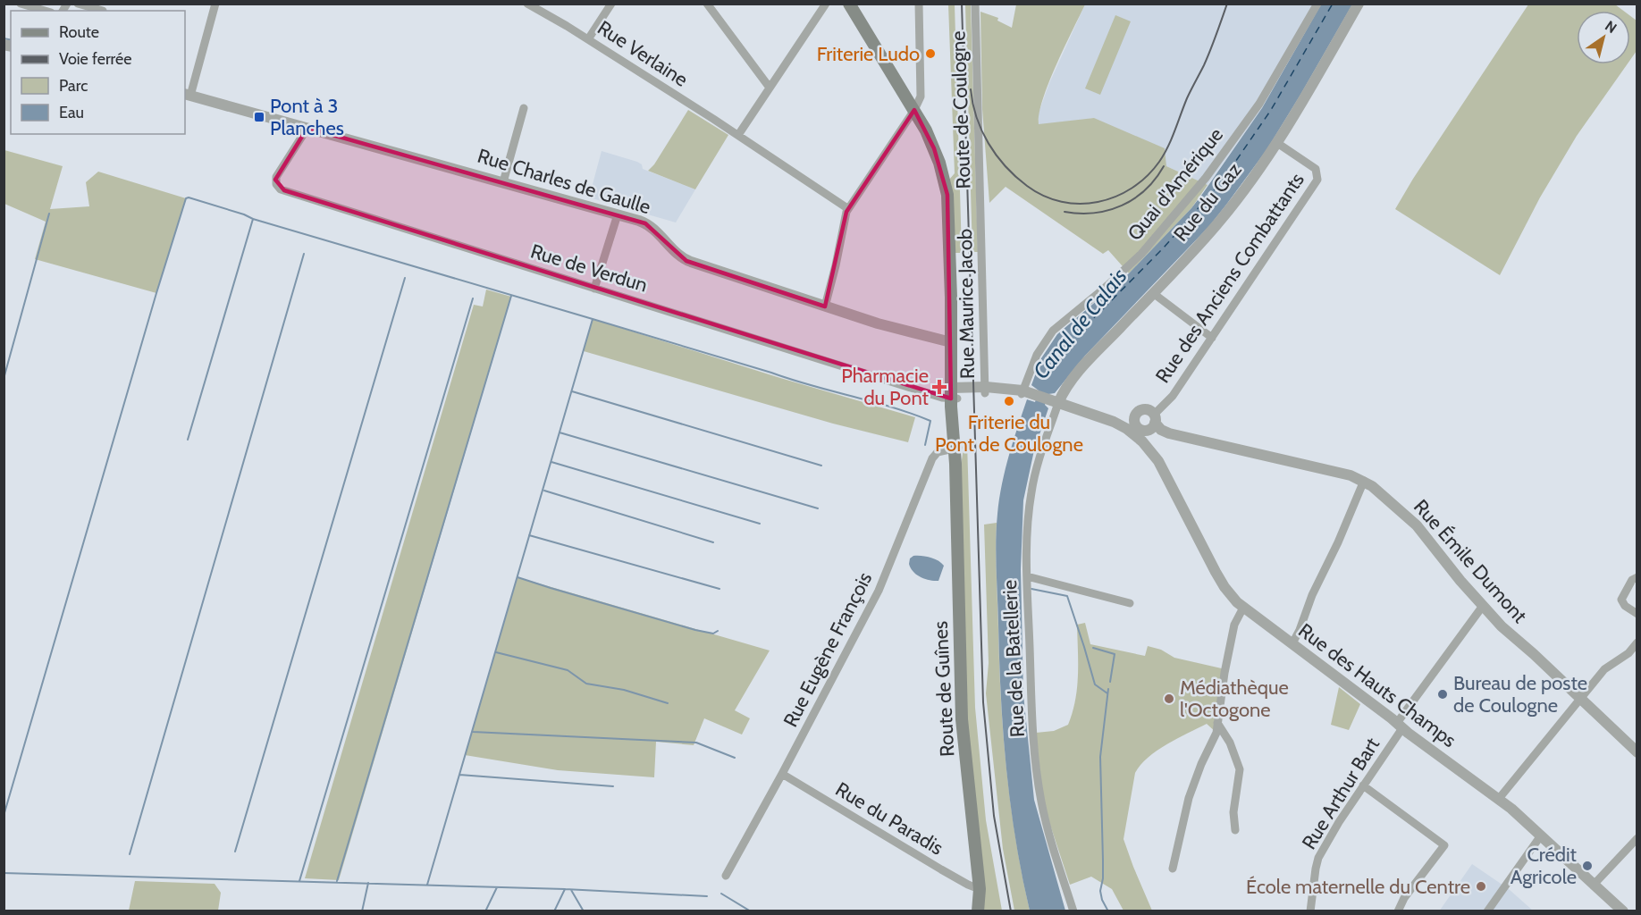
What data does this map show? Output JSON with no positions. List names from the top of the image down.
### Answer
{
  "streets": {
    "main road": ["Route de Guînes"],
    "street": [
      "Rue Verlaine",
      "Route de Coulogne",
      "Rue Charles de Gaulle",
      "Quai d'Amérique",
      "Rue du Gaz",
      "Rue de Verdun",
      "Rue des Anciens Combattants",
      "Rue Maurice Jacob",
      "Rue Émile Dumont",
      "Rue Eugène François",
      "Rue de la Batellerie",
      "Rue des Hauts Champs",
      "Rue Arthur Bart",
      "Rue du Paradis"
    ]
  },
  "crossings": [
    ["Route de Coulogne", "Rue Maurice Jacob"],
    ["Rue Charles de Gaulle", "Rue de Verdun"],
    ["Quai d'Amérique", "Rue des Hauts Champs"],
    ["Rue du Gaz", "Rue des Anciens Combattants"],
    ["Rue du Gaz", "Rue de la Batellerie"],
    ["Rue du Gaz", "Rue des Hauts Champs"],
    ["Rue de Verdun", "Rue des Hauts Champs"],
    ["Rue de Verdun", "Route de Guînes"],
    ["Rue des Anciens Combattants", "Rue Émile Dumont"],
    ["Rue des Anciens Combattants", "Rue des Hauts Champs"],
    ["Rue Maurice Jacob", "Rue des Hauts Champs"],
    ["Rue Émile Dumont", "Rue des Hauts Champs"],
    ["Rue Émile Dumont", "Rue Arthur Bart"],
    ["Rue Eugène François", "Route de Guînes"],
    ["Rue Eugène François", "Rue du Paradis"],
    ["Rue de la Batellerie", "Rue des Hauts Champs"],
    ["Rue des Hauts Champs", "Route de Guînes"],
    ["Rue des Hauts Champs", "Rue Arthur Bart"],
    ["Route de Guînes", "Rue du Paradis"]
  ],
  "water": ["Canal de Calais"],
  "places": {
    "other": [
      "Friterie Ludo",
      "Friterie du Pont de Coulogne",
      "Bureau de poste de Coulogne",
      "Médiathèque l'Octogone",
      "Crédit Agricole",
      "École maternelle du Centre"
    ],
    "transit": ["Pont à 3 Planches"],
    "health": ["Pharmacie du Pont"]
  },
  "legend": [
    "Route",
    "Voie ferrée",
    "Parc",
    "Eau"
  ],
  "north": "top right"
}
